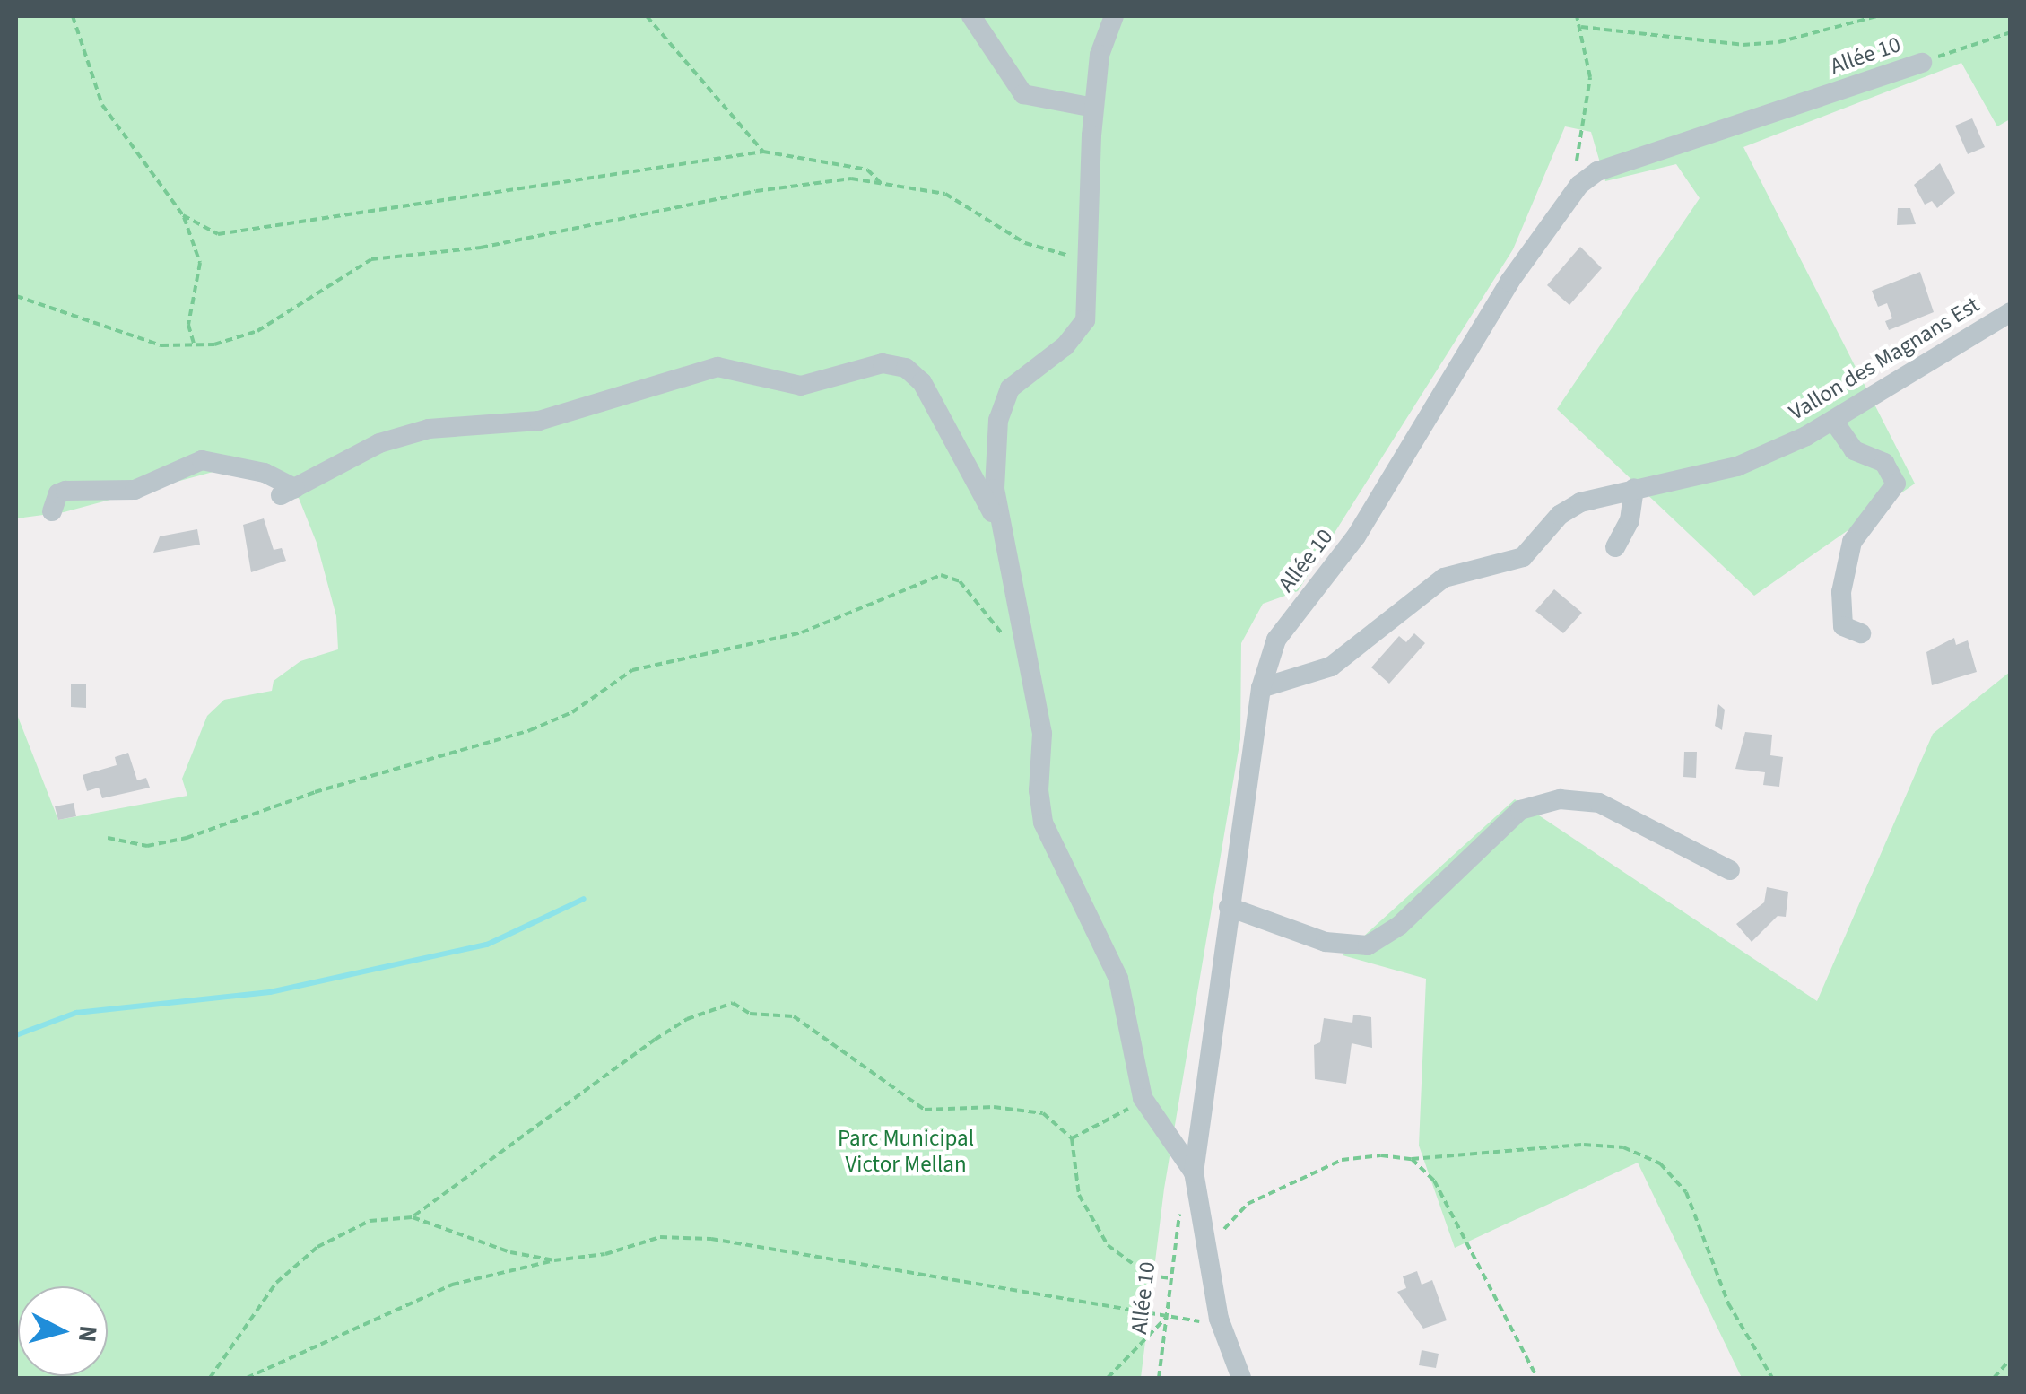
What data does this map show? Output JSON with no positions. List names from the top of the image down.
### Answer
{
  "streets": {
    "street": ["Allée 10", "Vallon des Magnans Est"]
  },
  "crossings": [
    ["Allée 10", "Vallon des Magnans Est"]
  ],
  "parks": ["Parc Municipal Victor Mellan"],
  "north": "right"
}
